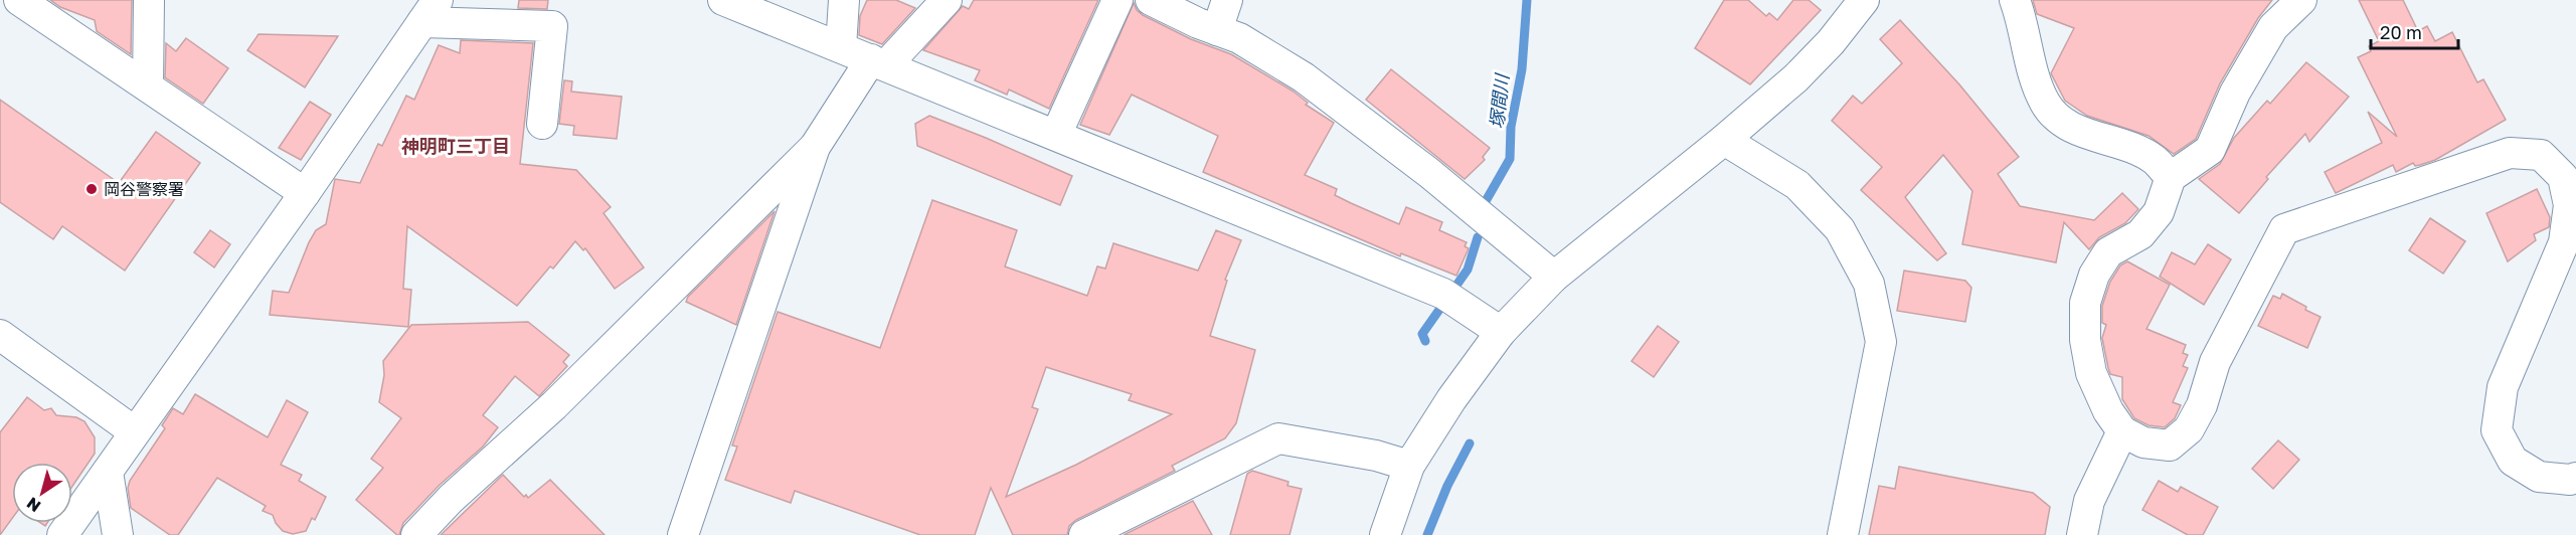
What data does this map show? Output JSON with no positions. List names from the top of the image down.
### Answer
{
  "districts": ["神明町三丁目"],
  "water": ["塚間川"],
  "places": ["岡谷警察署"],
  "scale_bar": "20 m",
  "north": "bottom left"
}
